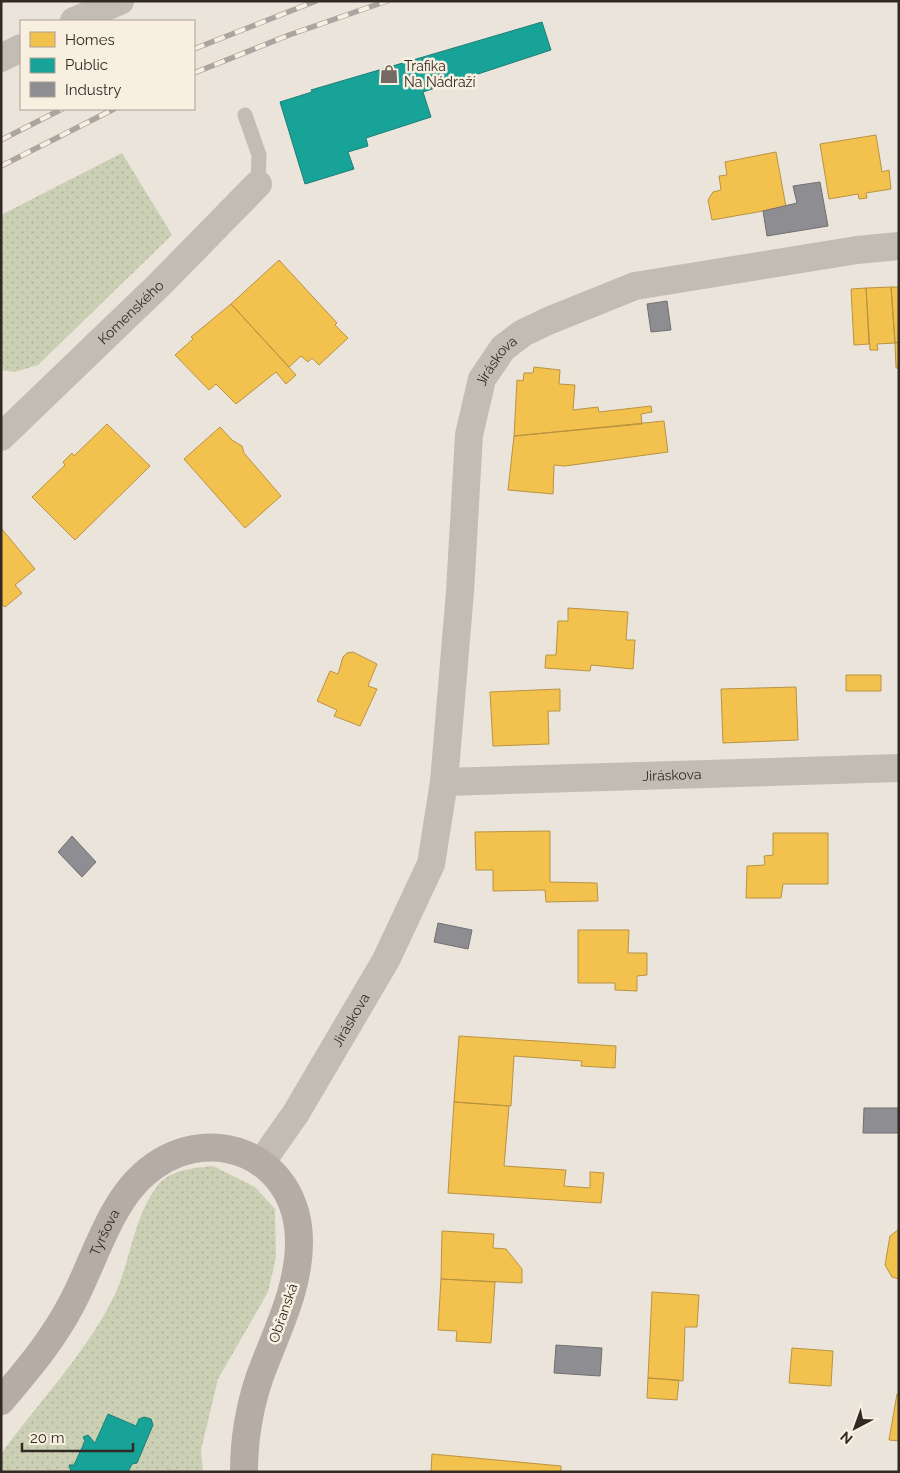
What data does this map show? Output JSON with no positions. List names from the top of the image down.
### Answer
{
  "streets": {
    "main road": ["Tyršova", "Obřanská"],
    "street": ["Komenského", "Jiráskova"]
  },
  "crossings": [
    ["Jiráskova", "Tyršova"],
    ["Jiráskova", "Obřanská"],
    ["Tyršova", "Obřanská"]
  ],
  "places": {
    "shop": ["Trafika Na Nádraží"]
  },
  "legend": ["Homes", "Public", "Industry"],
  "scale_bar": "20 m",
  "north": "bottom left"
}
